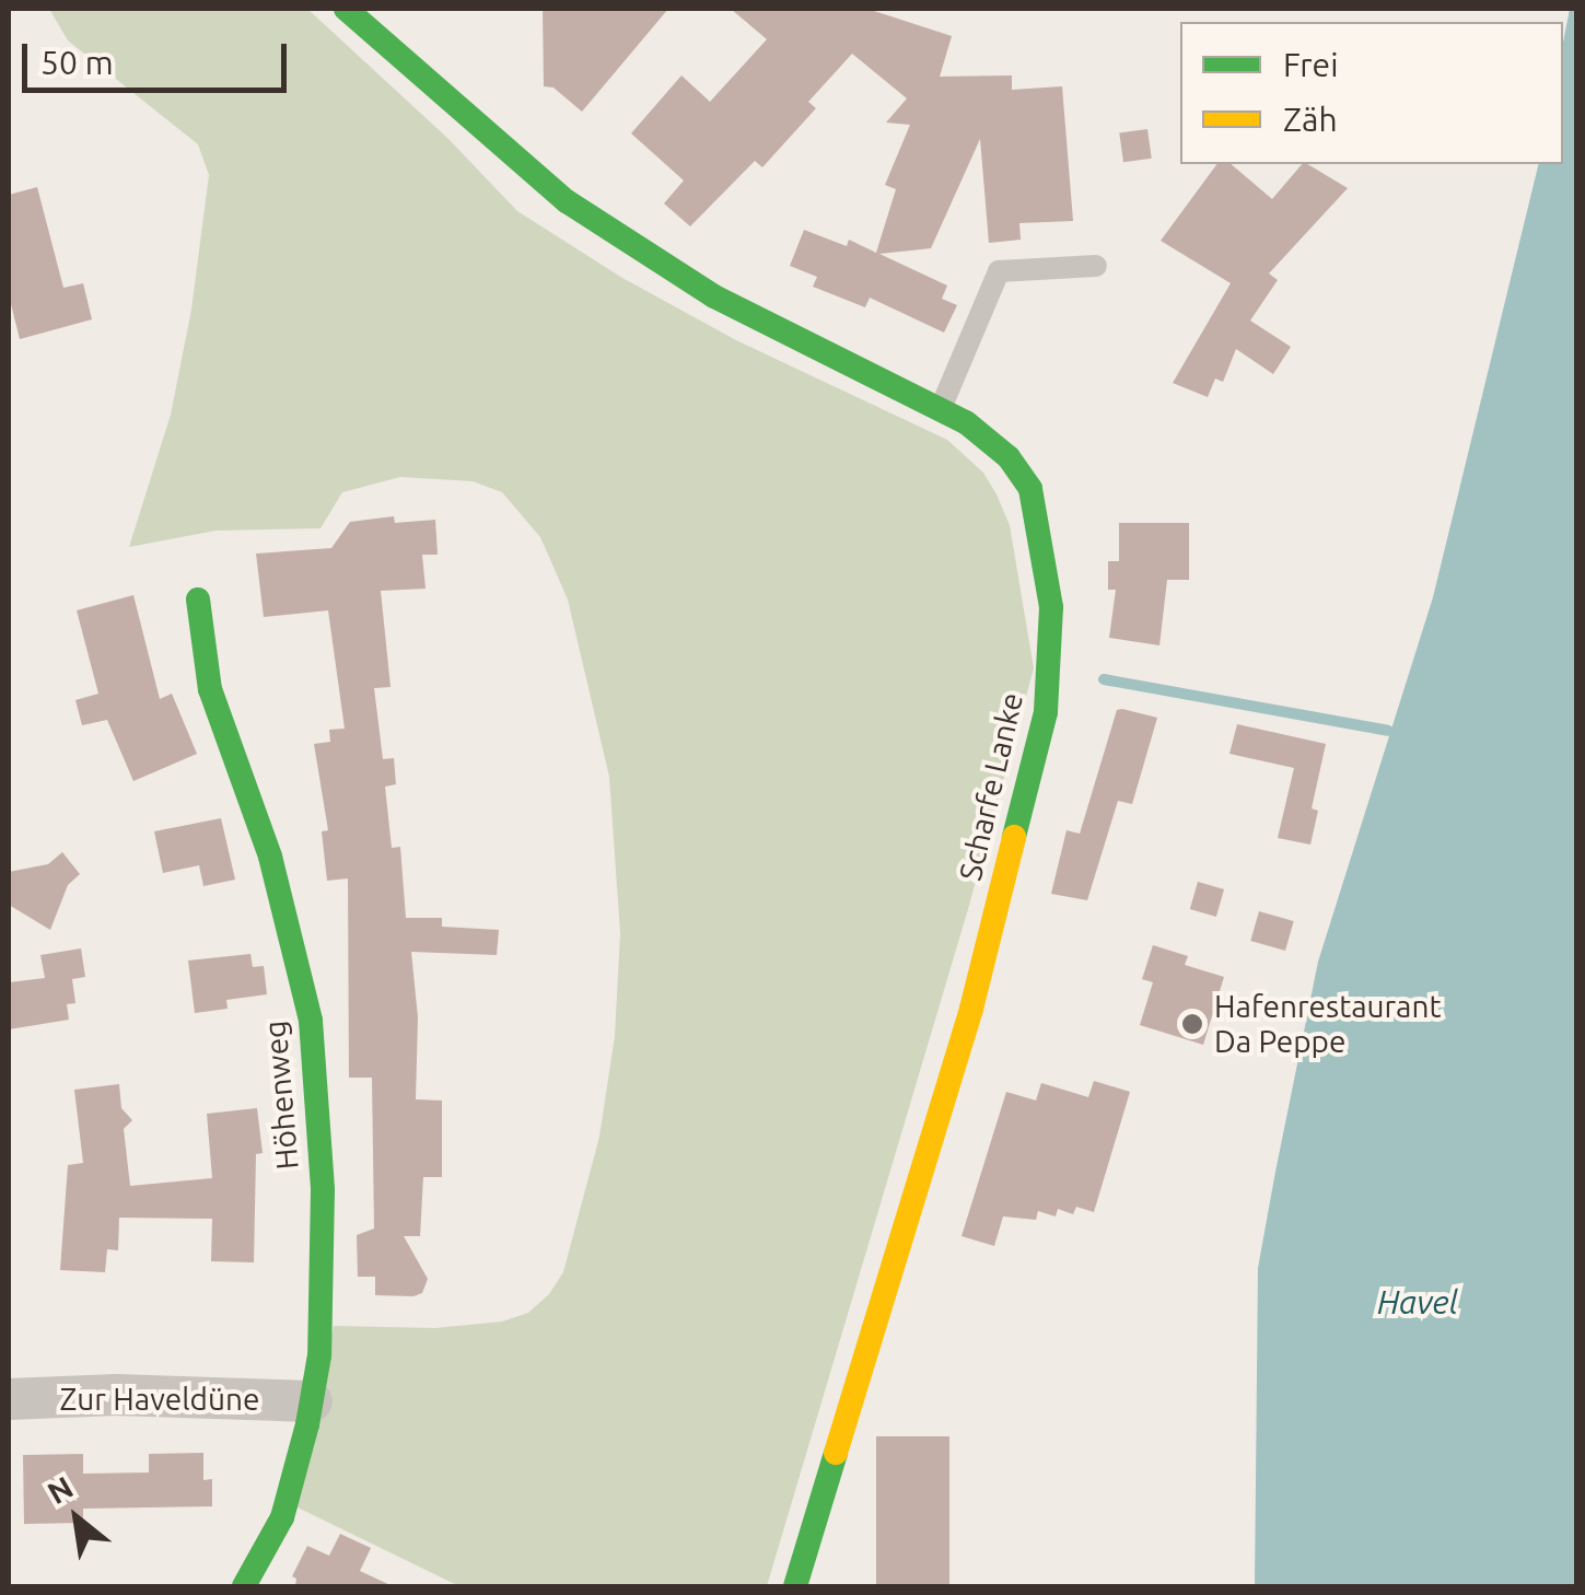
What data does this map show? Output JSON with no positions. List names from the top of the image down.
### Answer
{
  "streets": {
    "street": ["Scharfe Lanke", "Höhenweg", "Zur Haveldüne"]
  },
  "crossings": [
    ["Höhenweg", "Zur Haveldüne"]
  ],
  "water": ["Havel"],
  "places": ["Hafenrestaurant Da Peppe"],
  "legend": ["Frei", "Zäh"],
  "scale_bar": "50 m",
  "north": "top left"
}
